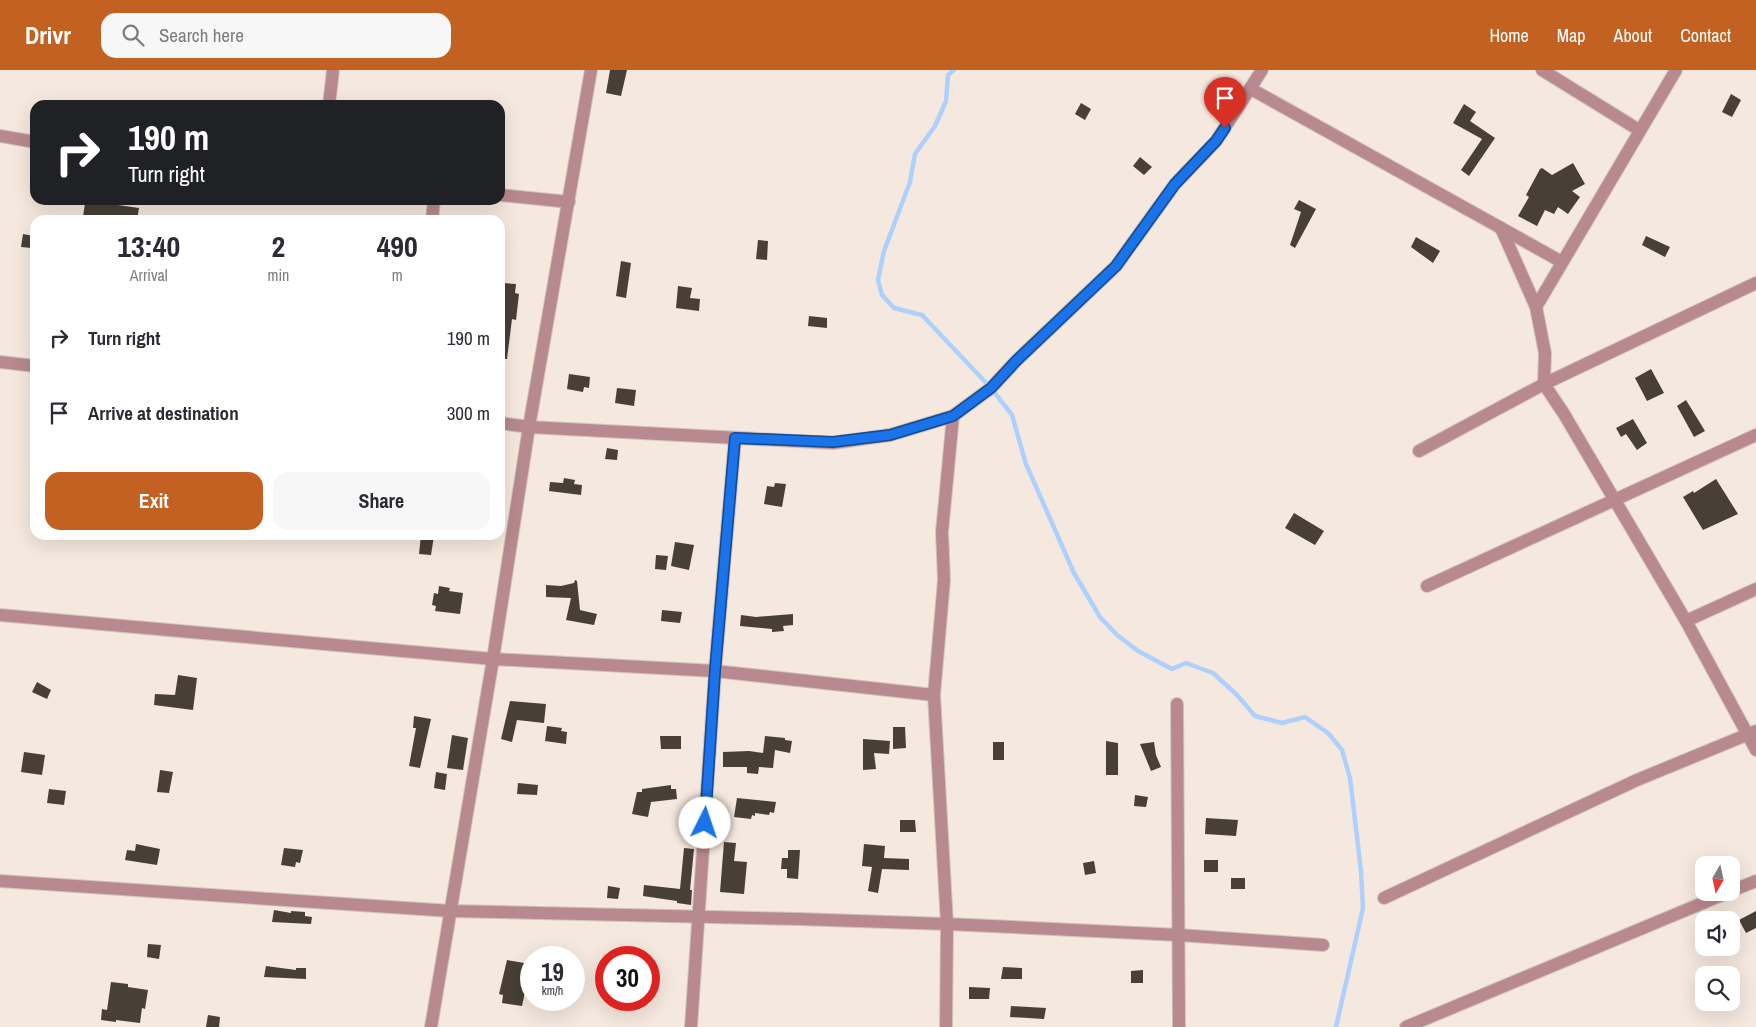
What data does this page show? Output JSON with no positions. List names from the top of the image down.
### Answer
{
  "north": "bottom",
  "page": {
    "header": "Drivr",
    "search": "Search here",
    "nav": [
      "Home",
      "Map",
      "About",
      "Contact"
    ],
    "turn": ["190 m", "Turn right"],
    "eta": [
      "13:40",
      "Arrival",
      "2",
      "min",
      "490",
      "m"
    ],
    "list": [
      {
        "name": "Turn right",
        "value": "190 m"
      },
      {
        "name": "Arrive at destination",
        "value": "300 m"
      }
    ],
    "buttons": ["Exit", "Share"],
    "speed": "19 km/h",
    "limit": "30"
  }
}
